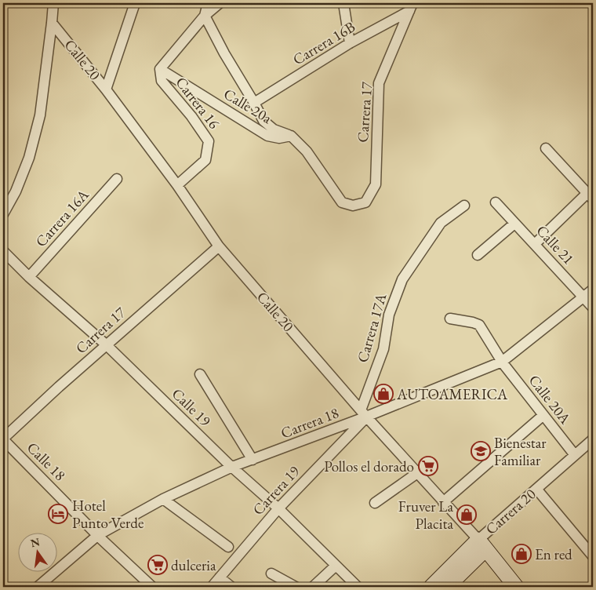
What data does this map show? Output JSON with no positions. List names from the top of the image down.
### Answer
{
  "streets": {
    "street": [
      "Carrera 16B",
      "Calle 20",
      "Carrera 16",
      "Calle 20a",
      "Carrera 17",
      "Carrera 16A",
      "Calle 21",
      "Carrera 17A",
      "Calle 20A",
      "Calle 19",
      "Carrera 18",
      "Calle 18",
      "Carrera 19",
      "Carrera 20"
    ]
  },
  "crossings": [
    ["Carrera 16B", "Carrera 17"],
    ["Calle 20", "Carrera 16"],
    ["Calle 20", "Carrera 17"],
    ["Calle 20", "Carrera 17A"],
    ["Calle 20", "Carrera 18"],
    ["Calle 20", "Carrera 19"],
    ["Calle 20", "Carrera 20"],
    ["Carrera 16", "Calle 20a"],
    ["Calle 20a", "Carrera 17"],
    ["Carrera 17", "Calle 19"],
    ["Carrera 17", "Calle 18"],
    ["Carrera 16A", "Calle 19"],
    ["Calle 21", "Carrera 18"],
    ["Carrera 17A", "Carrera 18"],
    ["Carrera 17A", "Carrera 19"],
    ["Calle 20A", "Carrera 18"],
    ["Calle 20A", "Carrera 20"],
    ["Calle 19", "Carrera 18"],
    ["Calle 19", "Carrera 19"],
    ["Carrera 18", "Calle 18"],
    ["Carrera 18", "Carrera 19"]
  ],
  "places": {
    "shop": ["AUTOAMERICA", "Fruver La Placita", "En red"],
    "school or university": ["Bienestar Familiar"],
    "supermarket": ["Pollos el dorado", "dulceria"],
    "hotel": ["Hotel Punto Verde"]
  },
  "north": "top"
}
